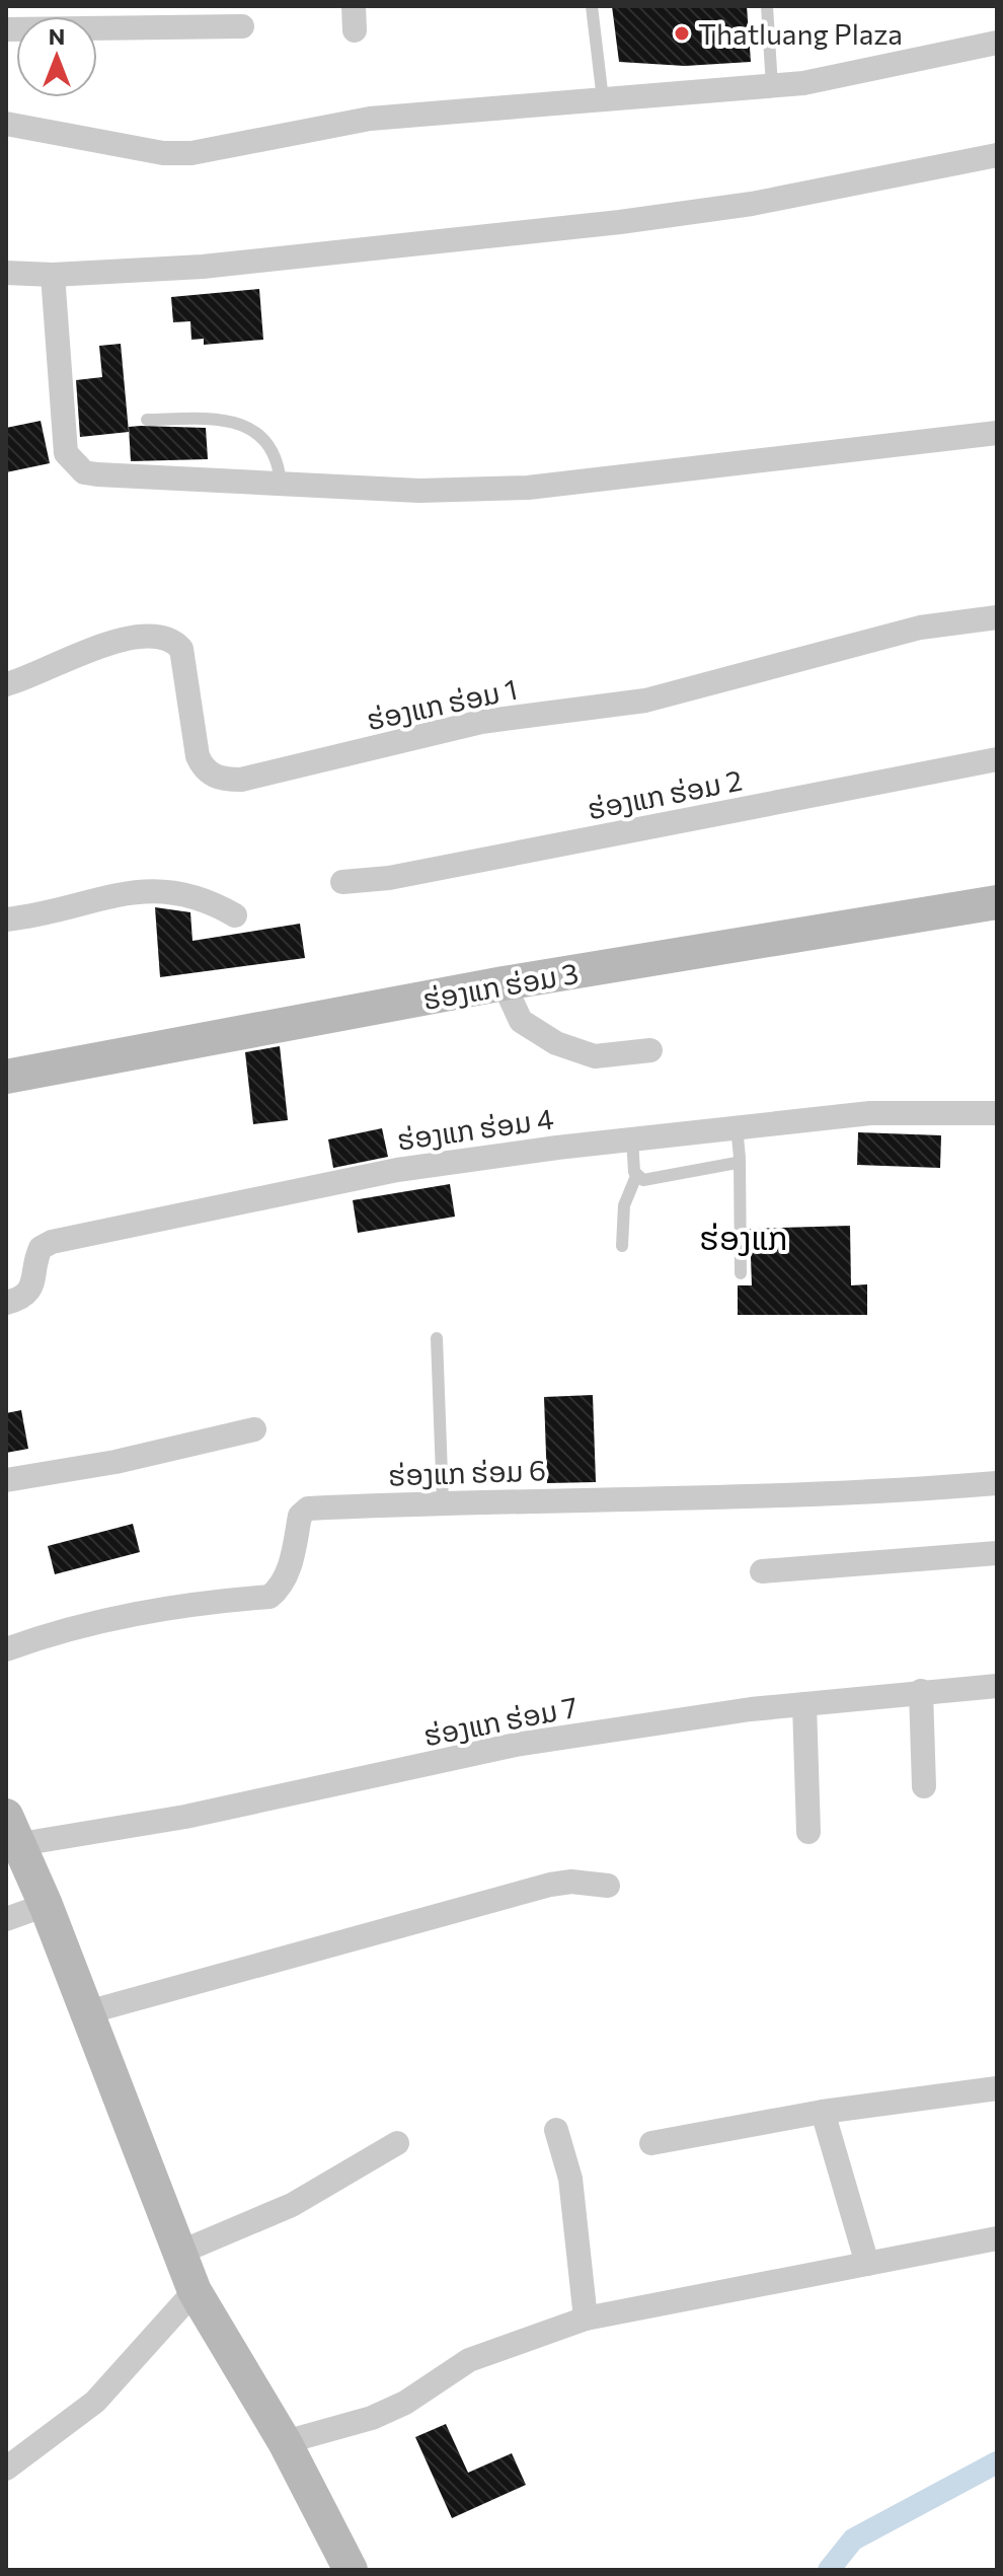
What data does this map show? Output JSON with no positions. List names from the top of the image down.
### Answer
{
  "streets": {
    "street": [
      "ຮ່ອງແກ ຮ່ອມ 1",
      "ຮ່ອງແກ ຮ່ອມ 2",
      "ຮ່ອງແກ ຮ່ອມ 3",
      "ຮ່ອງແກ ຮ່ອມ 4",
      "ຮ່ອງແກ ຮ່ອມ 6",
      "ຮ່ອງແກ ຮ່ອມ 7"
    ]
  },
  "districts": ["ຮ່ອງແກ"],
  "places": ["Thatluang Plaza"],
  "north": "top"
}
